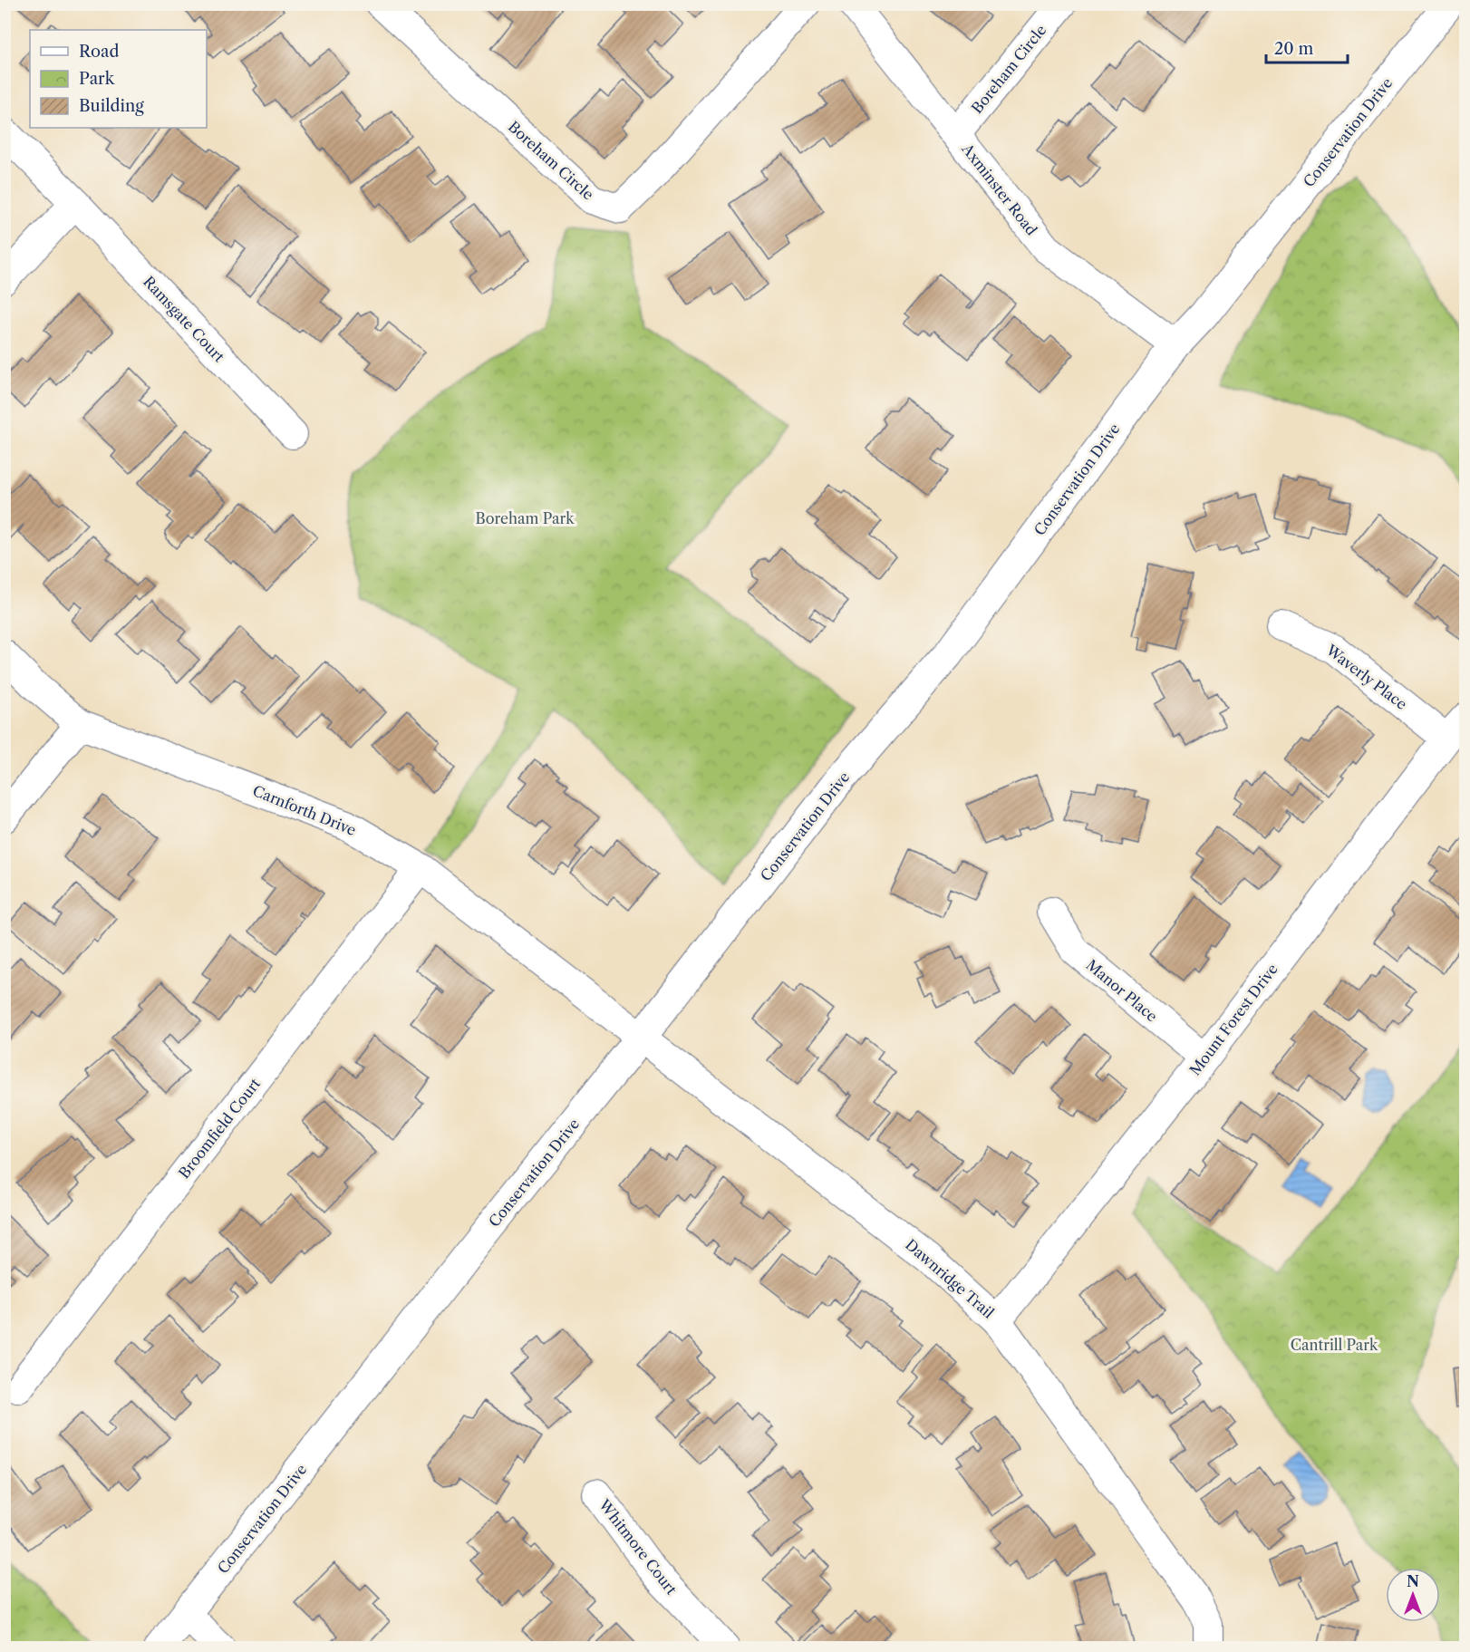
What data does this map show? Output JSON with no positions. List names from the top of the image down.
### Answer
{
  "streets": {
    "street": [
      "Boreham Circle",
      "Conservation Drive",
      "Axminster Road",
      "Ramsgate Court",
      "Waverly Place",
      "Carnforth Drive",
      "Manor Place",
      "Mount Forest Drive",
      "Broomfield Court",
      "Dawnridge Trail",
      "Whitmore Court"
    ]
  },
  "crossings": [
    ["Boreham Circle", "Axminster Road"],
    ["Conservation Drive", "Axminster Road"],
    ["Conservation Drive", "Carnforth Drive"],
    ["Conservation Drive", "Dawnridge Trail"],
    ["Waverly Place", "Mount Forest Drive"],
    ["Carnforth Drive", "Broomfield Court"],
    ["Carnforth Drive", "Dawnridge Trail"],
    ["Manor Place", "Mount Forest Drive"],
    ["Mount Forest Drive", "Dawnridge Trail"]
  ],
  "parks": ["Boreham Park", "Cantrill Park"],
  "legend": ["Road", "Park", "Building"],
  "scale_bar": "20 m",
  "north": "top"
}
